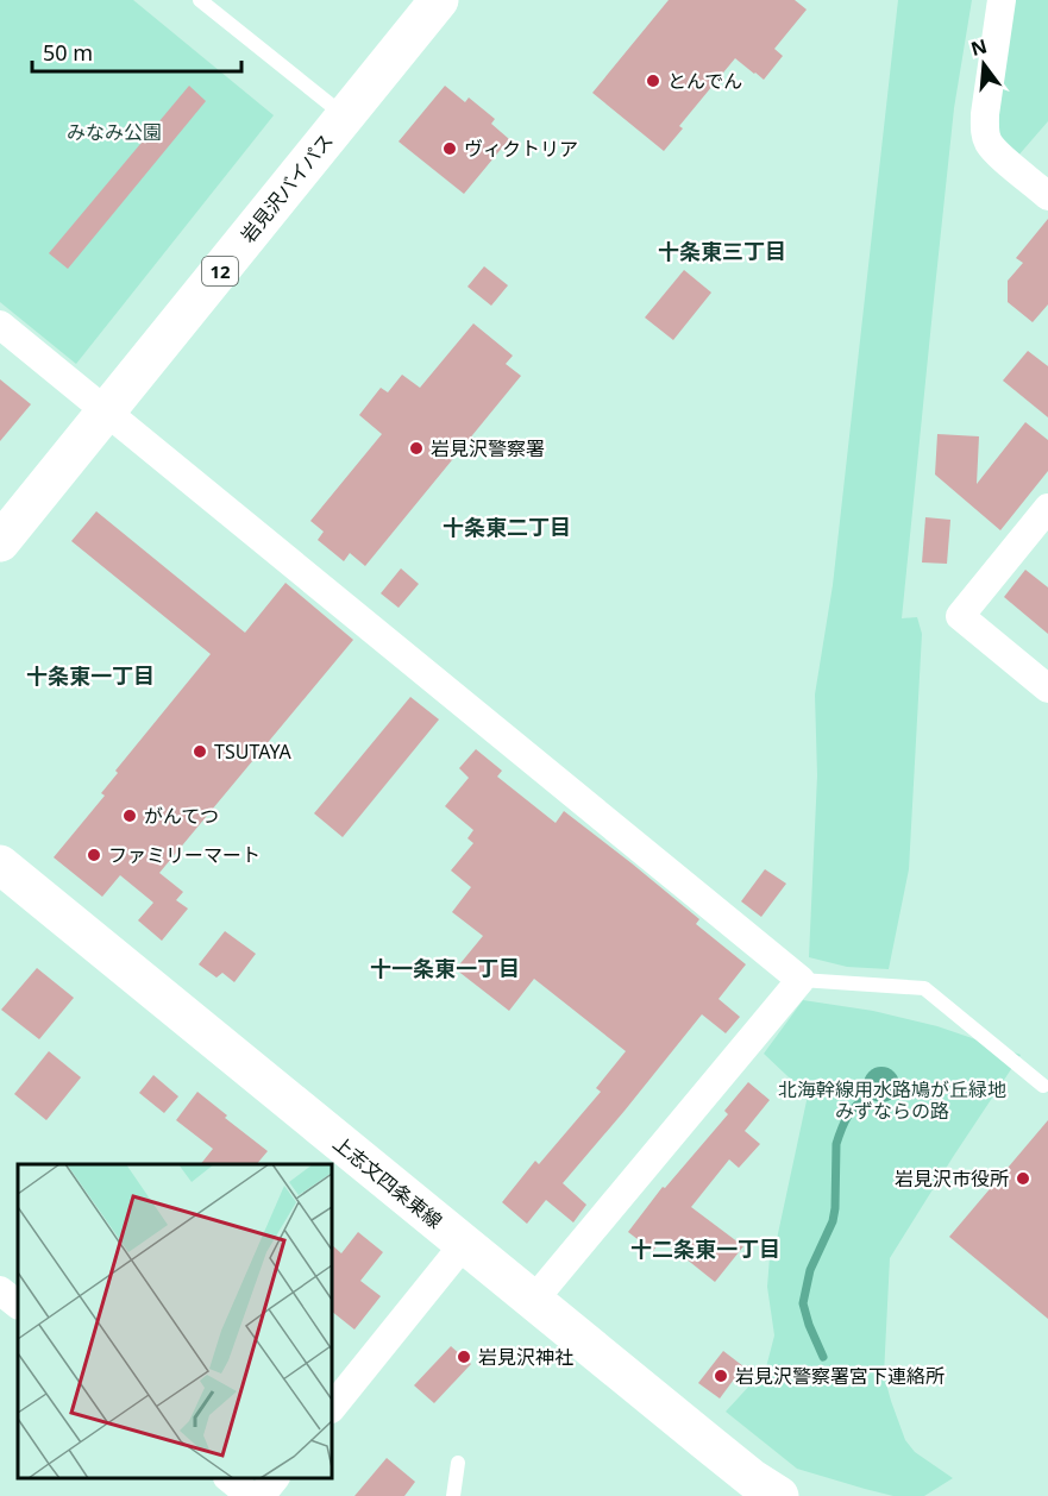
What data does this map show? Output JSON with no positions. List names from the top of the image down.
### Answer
{
  "streets": {
    "main road": ["岩見沢バイパス", "12", "上志文四条東線"]
  },
  "districts": [
    "十条東三丁目",
    "十条東二丁目",
    "十条東一丁目",
    "十一条東一丁目",
    "十二条東一丁目"
  ],
  "parks": ["みなみ公園", "北海幹線用水路鳩が丘緑地 みずならの路"],
  "places": [
    "とんでん",
    "ヴィクトリア",
    "岩見沢警察署",
    "TSUTAYA",
    "がんてつ",
    "ファミリーマート",
    "岩見沢市役所",
    "岩見沢神社",
    "岩見沢警察署宮下連絡所"
  ],
  "scale_bar": "50 m",
  "north": "top"
}
